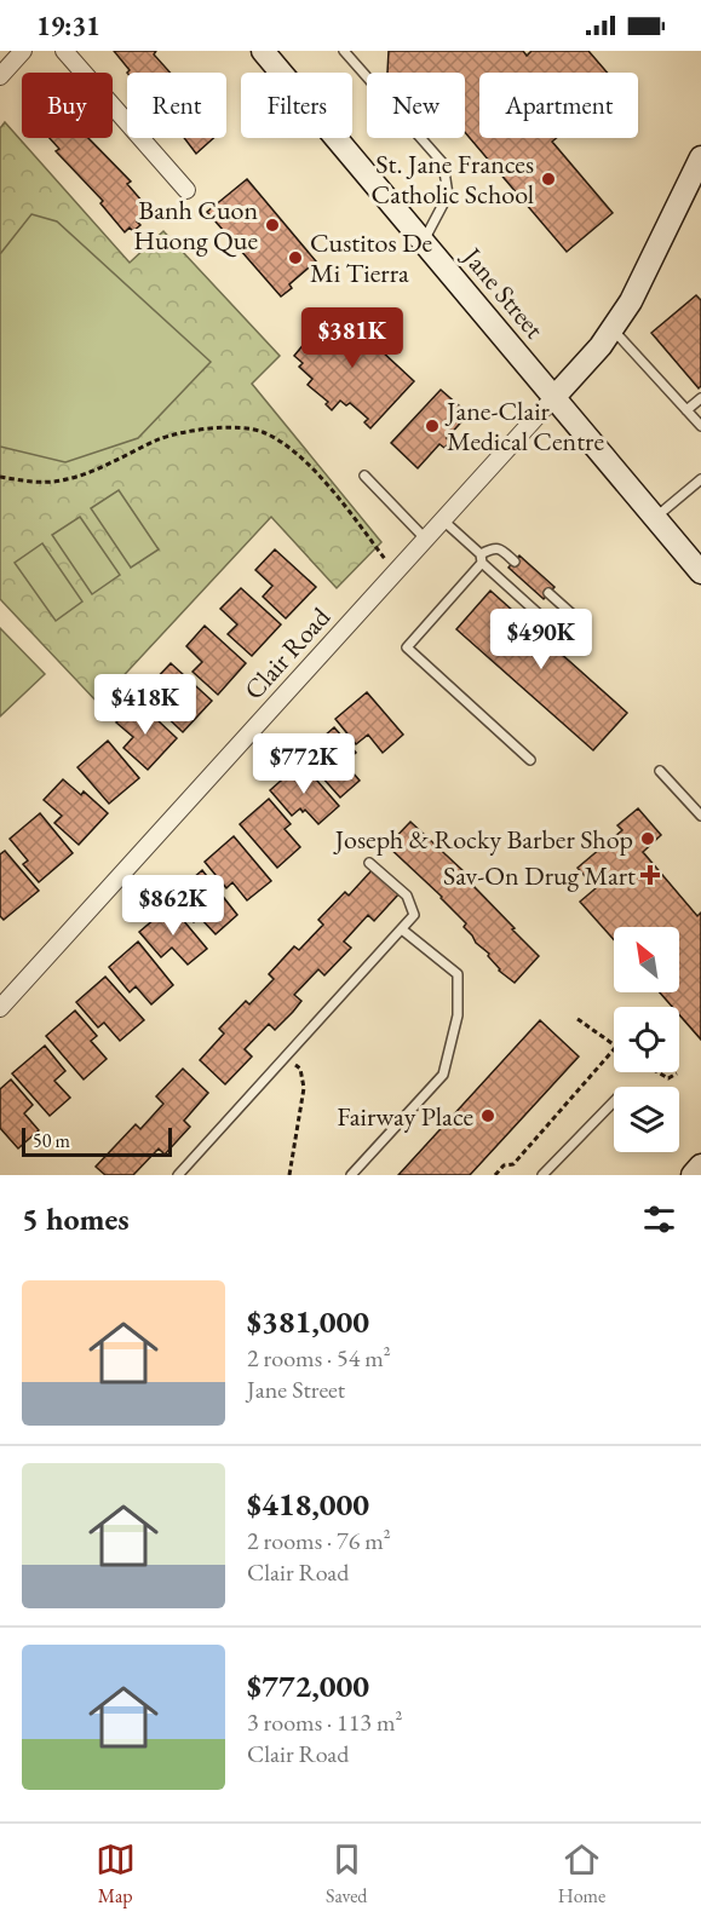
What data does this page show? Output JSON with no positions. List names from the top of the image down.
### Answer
{
  "streets": {
    "main road": ["Jane Street"],
    "street": ["Clair Road"]
  },
  "crossings": [
    ["Jane Street", "Clair Road"]
  ],
  "places": {
    "other": [
      "St. Jane Frances Catholic School",
      "Banh Cuon Huong Que",
      "Custitos De Mi Tierra",
      "Jane-Clair Medical Centre",
      "Joseph & Rocky Barber Shop",
      "Fairway Place"
    ],
    "health": ["Sav-On Drug Mart"]
  },
  "scale_bar": "50 m",
  "north": "top left",
  "page": {
    "status": "19:31",
    "chip": [
      "Buy",
      "Rent",
      "Filters",
      "New",
      "Apartment"
    ],
    "price": [
      "$381K",
      "$490K",
      "$418K",
      "$772K",
      "$862K"
    ],
    "scale": "50 m",
    "heading": "5 homes",
    "list": [
      {
        "name": "$381,000",
        "note": "2 rooms · 54 m² · Jane Street"
      },
      {
        "name": "$418,000",
        "note": "2 rooms · 76 m² · Clair Road"
      },
      {
        "name": "$772,000",
        "note": "3 rooms · 113 m² · Clair Road"
      }
    ],
    "tabs": ["Map", "Saved", "Home"]
  }
}
